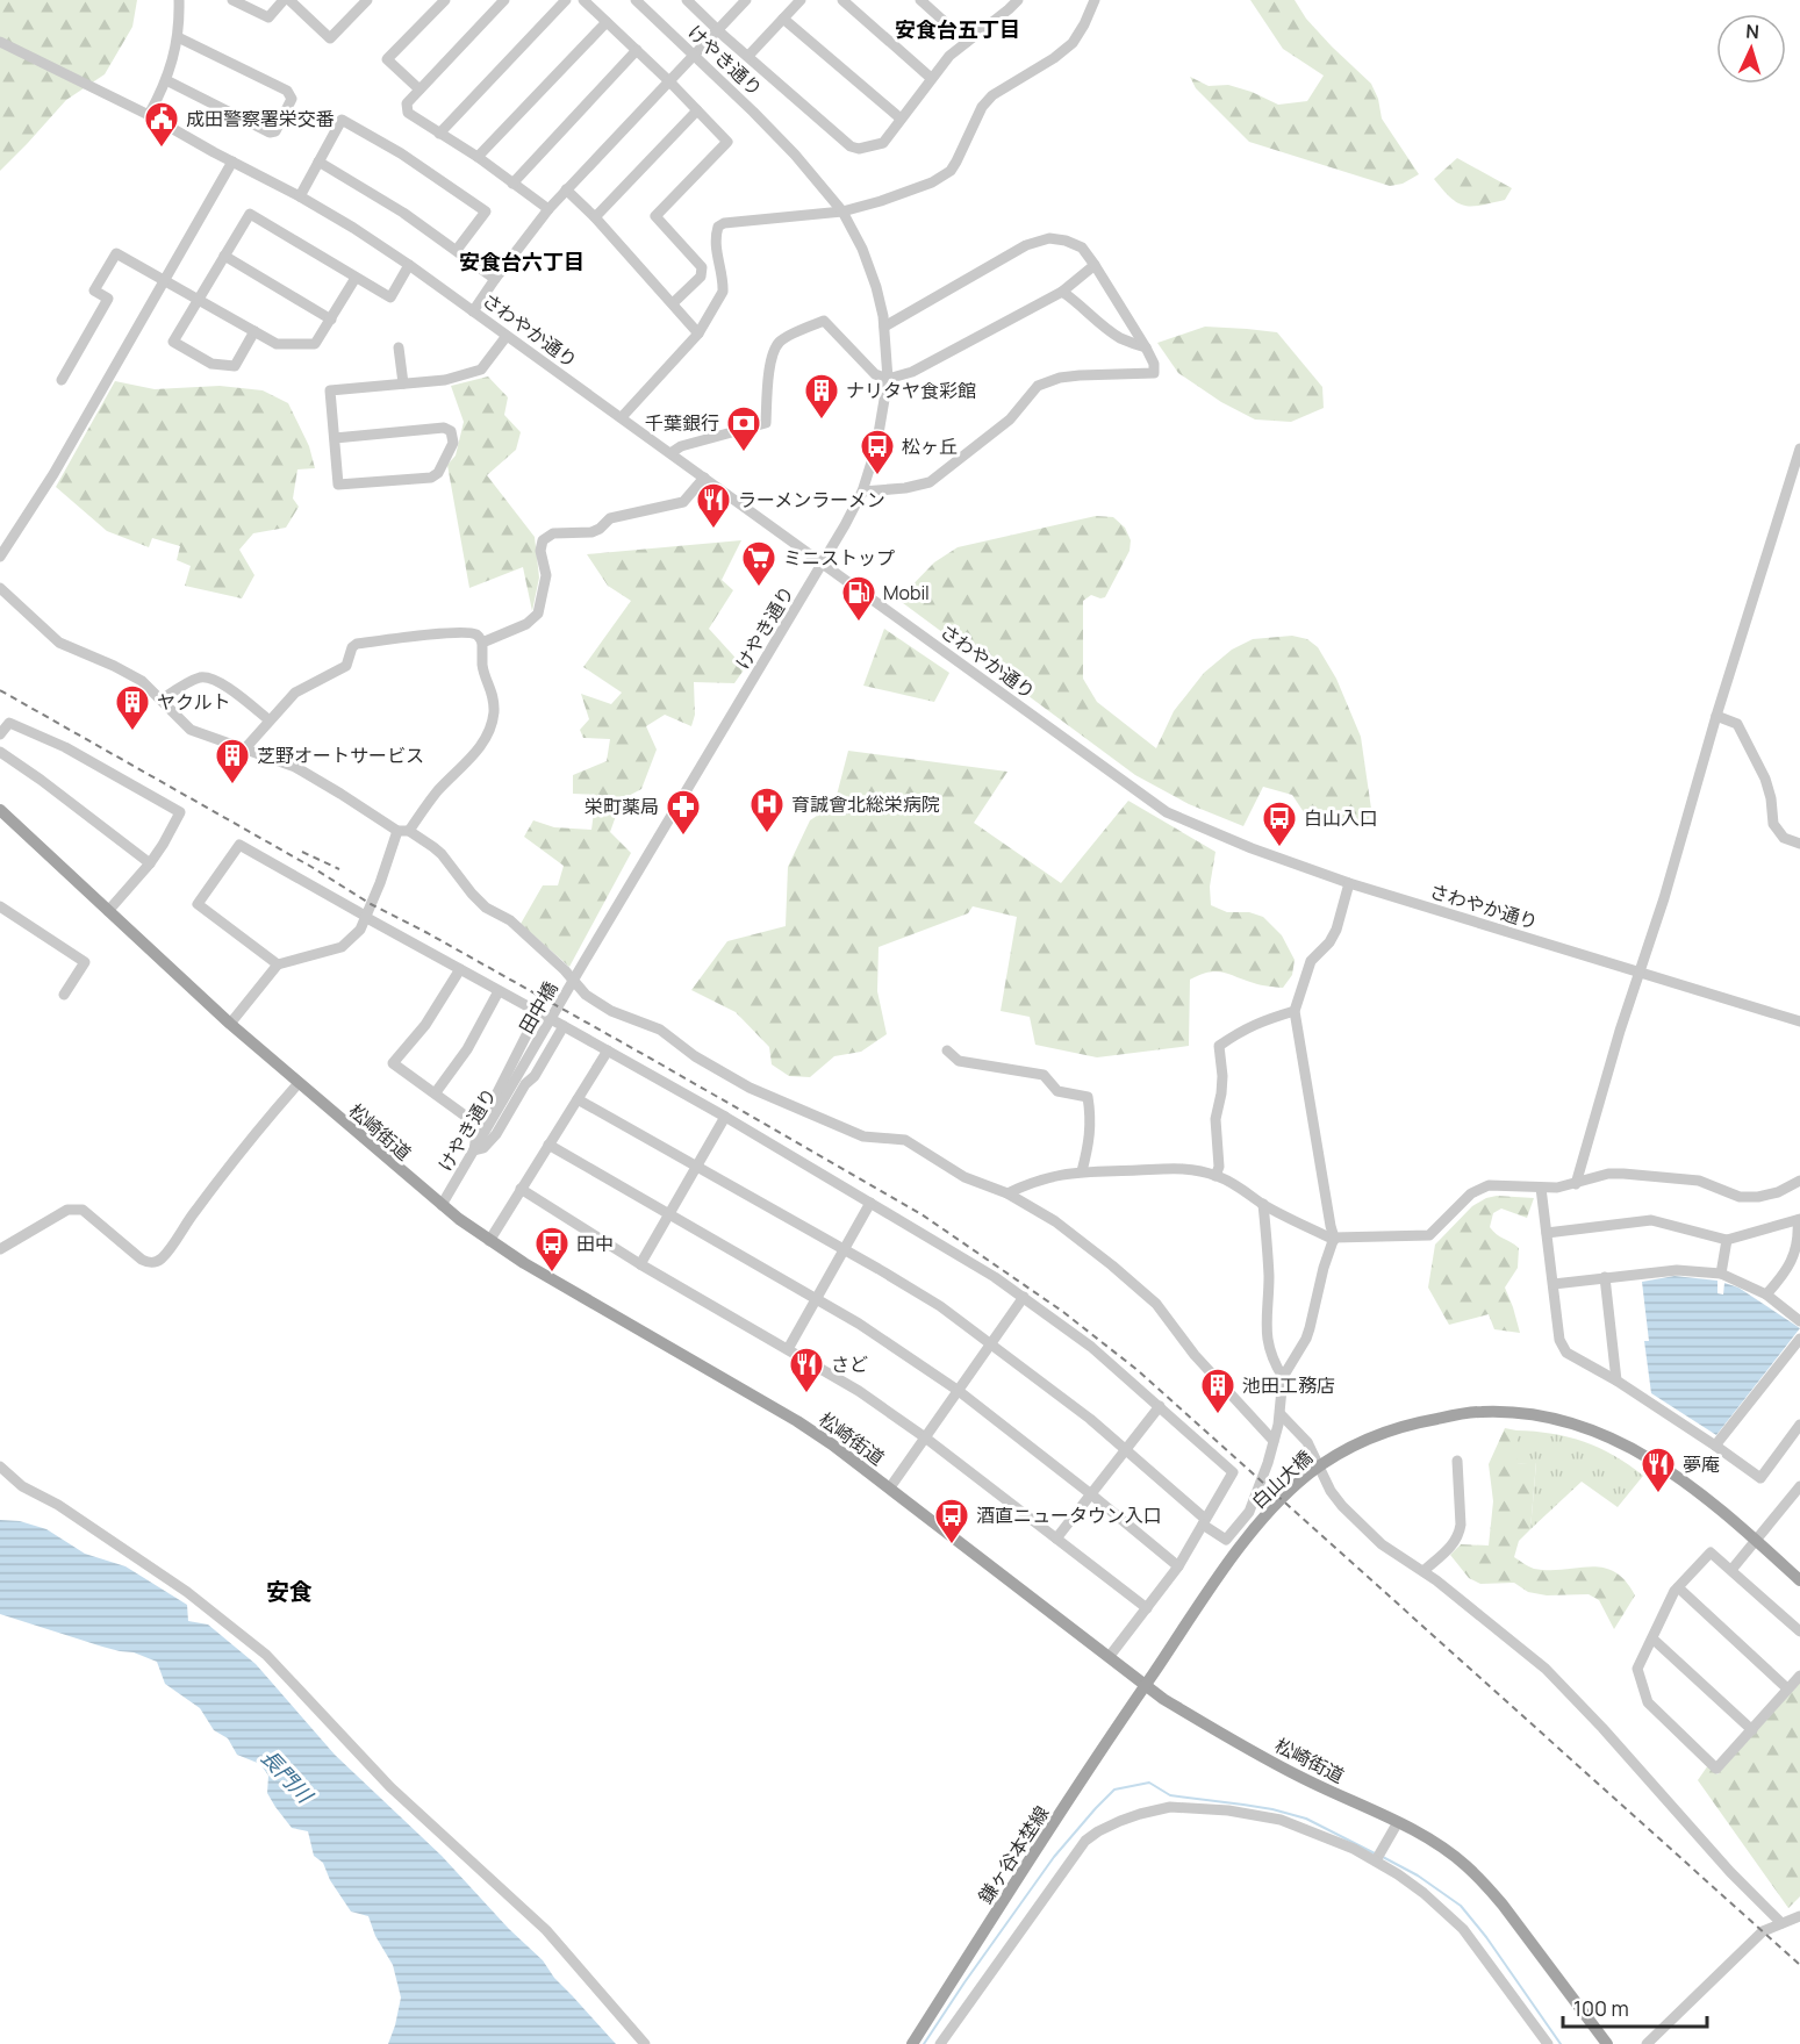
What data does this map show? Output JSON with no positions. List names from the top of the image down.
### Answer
{
  "streets": {
    "main road": ["松崎街道", "白山大橋", "鎌ヶ谷本埜線"],
    "street": ["けやき通り", "さわやか通り", "田中橋"]
  },
  "crossings": [
    ["けやき通り", "さわやか通り"],
    ["けやき通り", "田中橋"],
    ["けやき通り", "松崎街道"],
    ["松崎街道", "白山大橋"],
    ["松崎街道", "鎌ヶ谷本埜線"],
    ["白山大橋", "鎌ヶ谷本埜線"]
  ],
  "districts": ["安食台五丁目", "安食台六丁目", "安食"],
  "water": ["長門川"],
  "places": {
    "public building": ["成田警察署栄交番"],
    "building": [
      "ナリタヤ食彩館",
      "ヤクルト",
      "芝野オートサービス",
      "池田工務店"
    ],
    "bank": ["千葉銀行"],
    "bus stop": [
      "松ヶ丘",
      "白山入口",
      "田中",
      "酒直ニュータウン入口"
    ],
    "restaurant": ["ラーメンラーメン", "さど", "夢庵"],
    "supermarket": ["ミニストップ"],
    "fuel station": ["Mobil"],
    "hospital": ["育誠會北総栄病院"],
    "pharmacy": ["栄町薬局"]
  },
  "scale_bar": "100 m",
  "north": "top"
}
